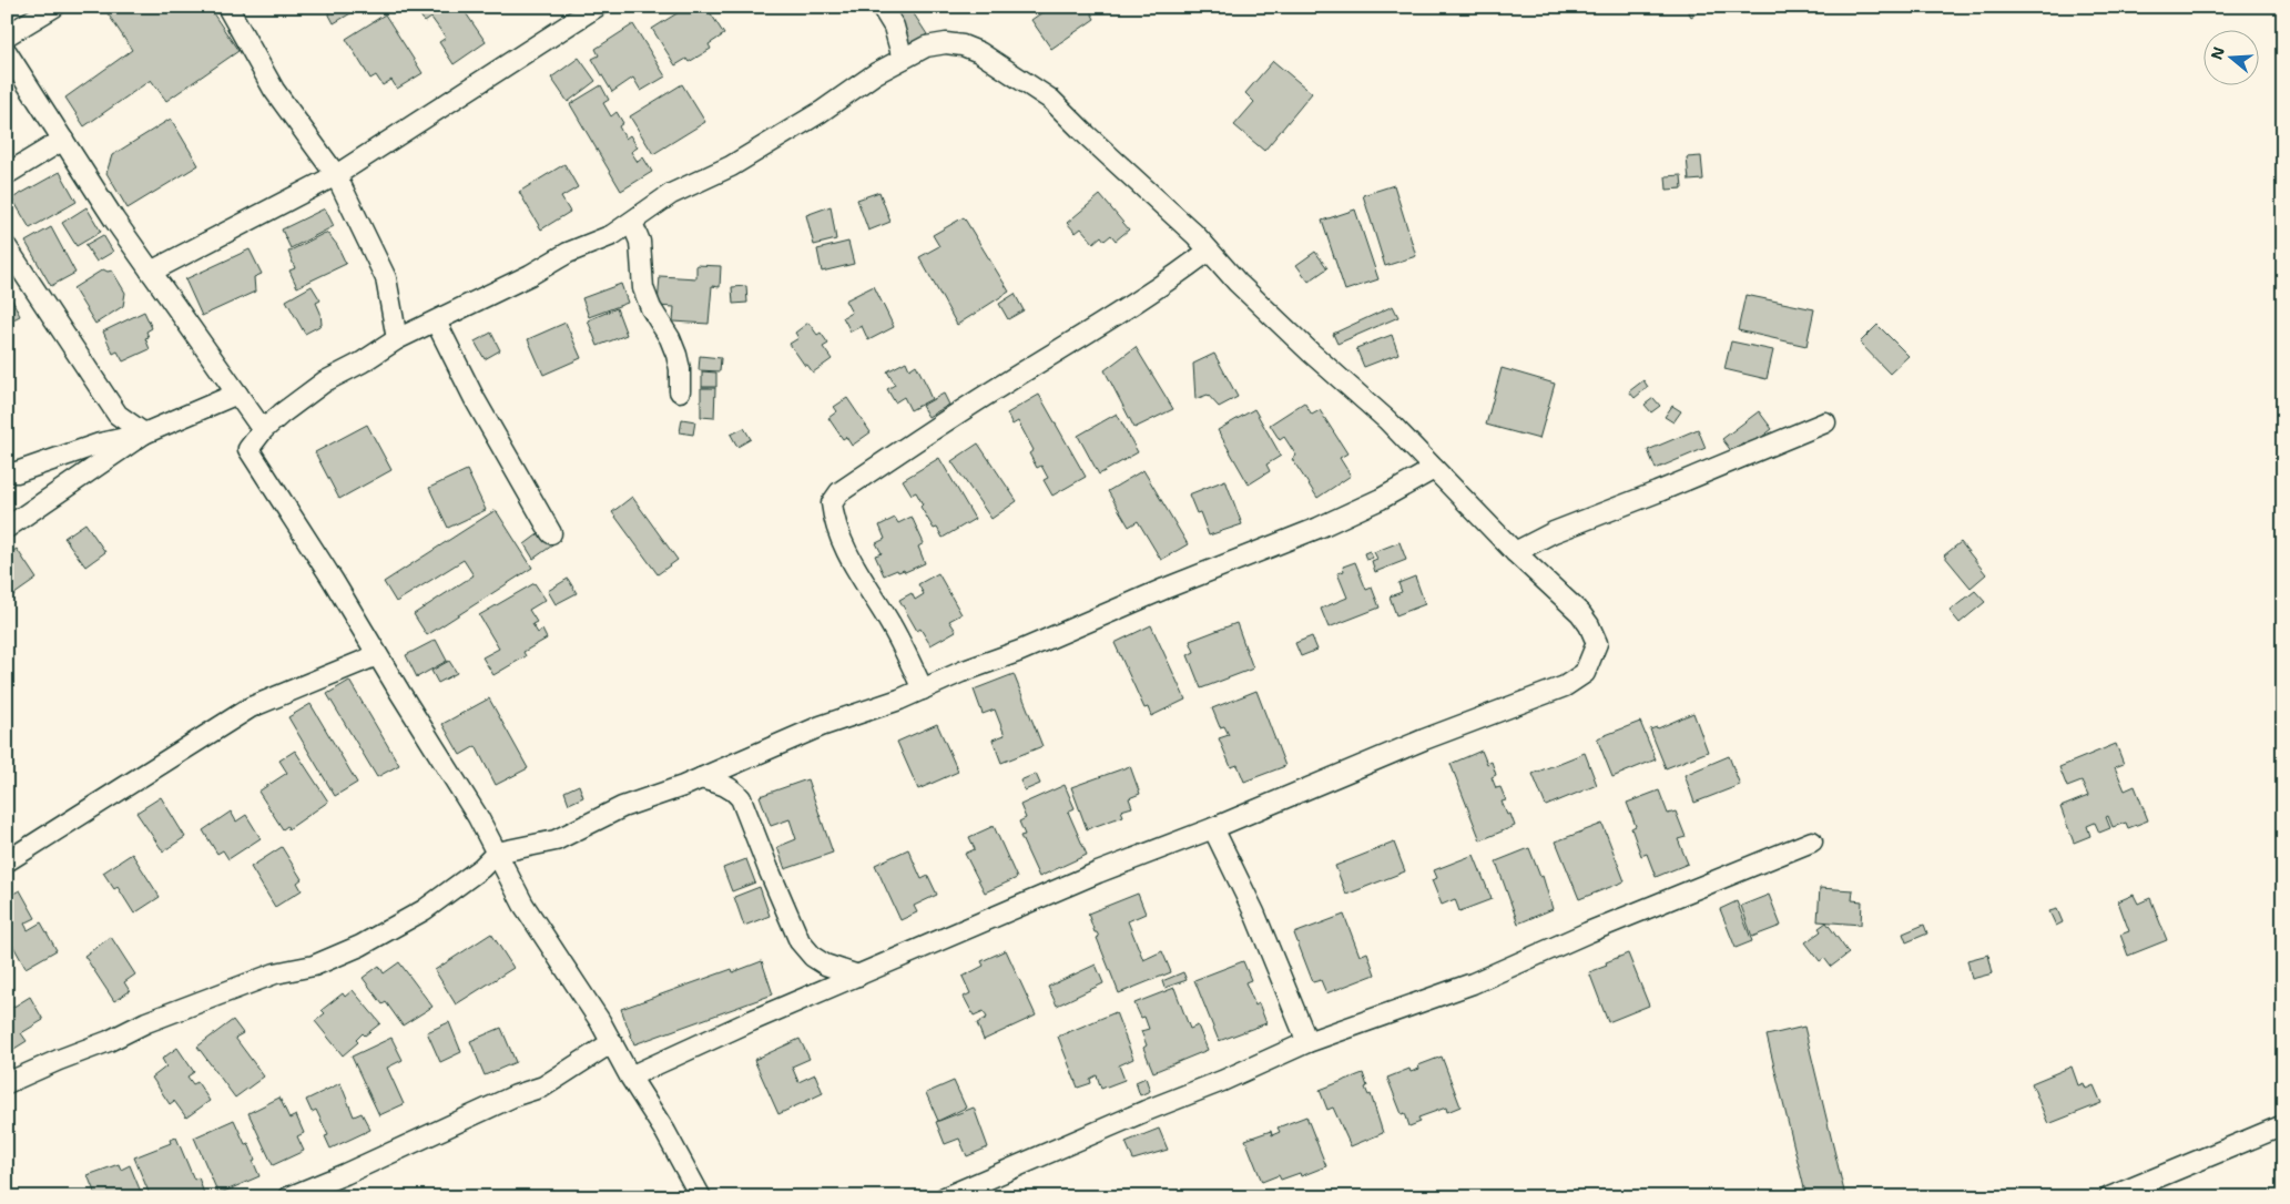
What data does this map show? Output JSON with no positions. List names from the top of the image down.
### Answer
{
  "north": "left"
}
